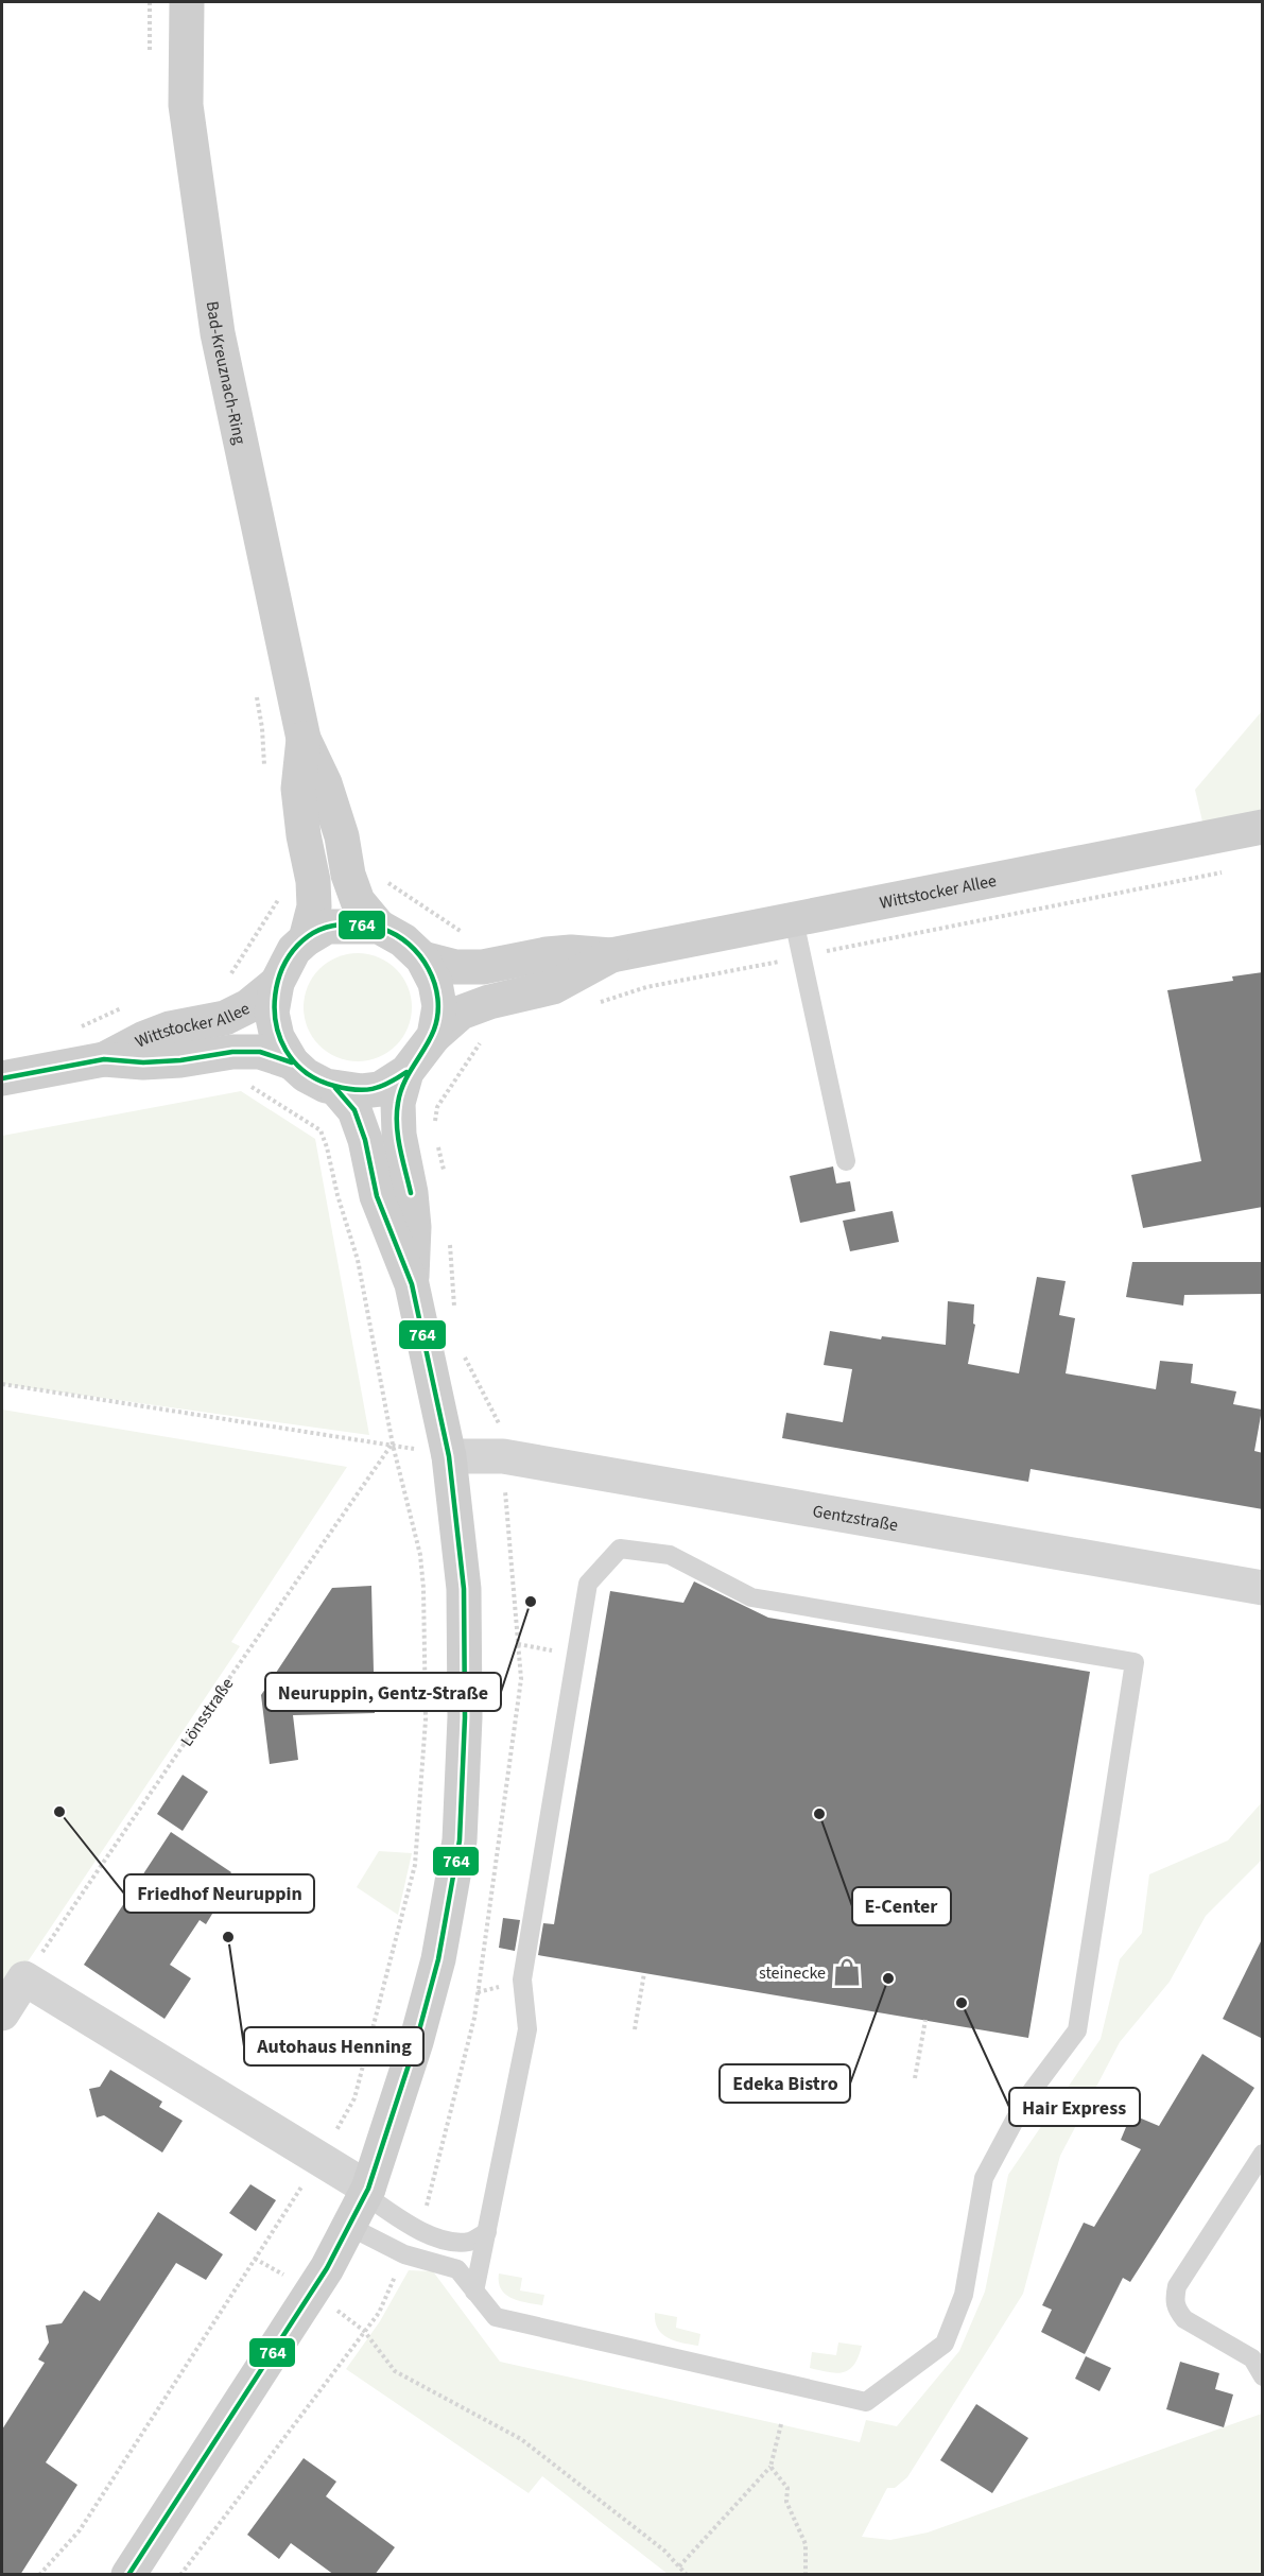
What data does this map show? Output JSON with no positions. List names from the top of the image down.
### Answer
{
  "streets": {
    "main road": ["Bad-Kreuznach-Ring", "Wittstocker Allee"],
    "street": ["Gentzstraße"],
    "path": ["Lönsstraße"]
  },
  "crossings": [
    ["Bad-Kreuznach-Ring", "Wittstocker Allee"]
  ],
  "places": {
    "other": [
      "Neuruppin, Gentz-Straße",
      "Friedhof Neuruppin",
      "E-Center",
      "Autohaus Henning",
      "Edeka Bistro",
      "Hair Express"
    ],
    "shop": ["steinecke"]
  },
  "lines": ["transit line 764"]
}
